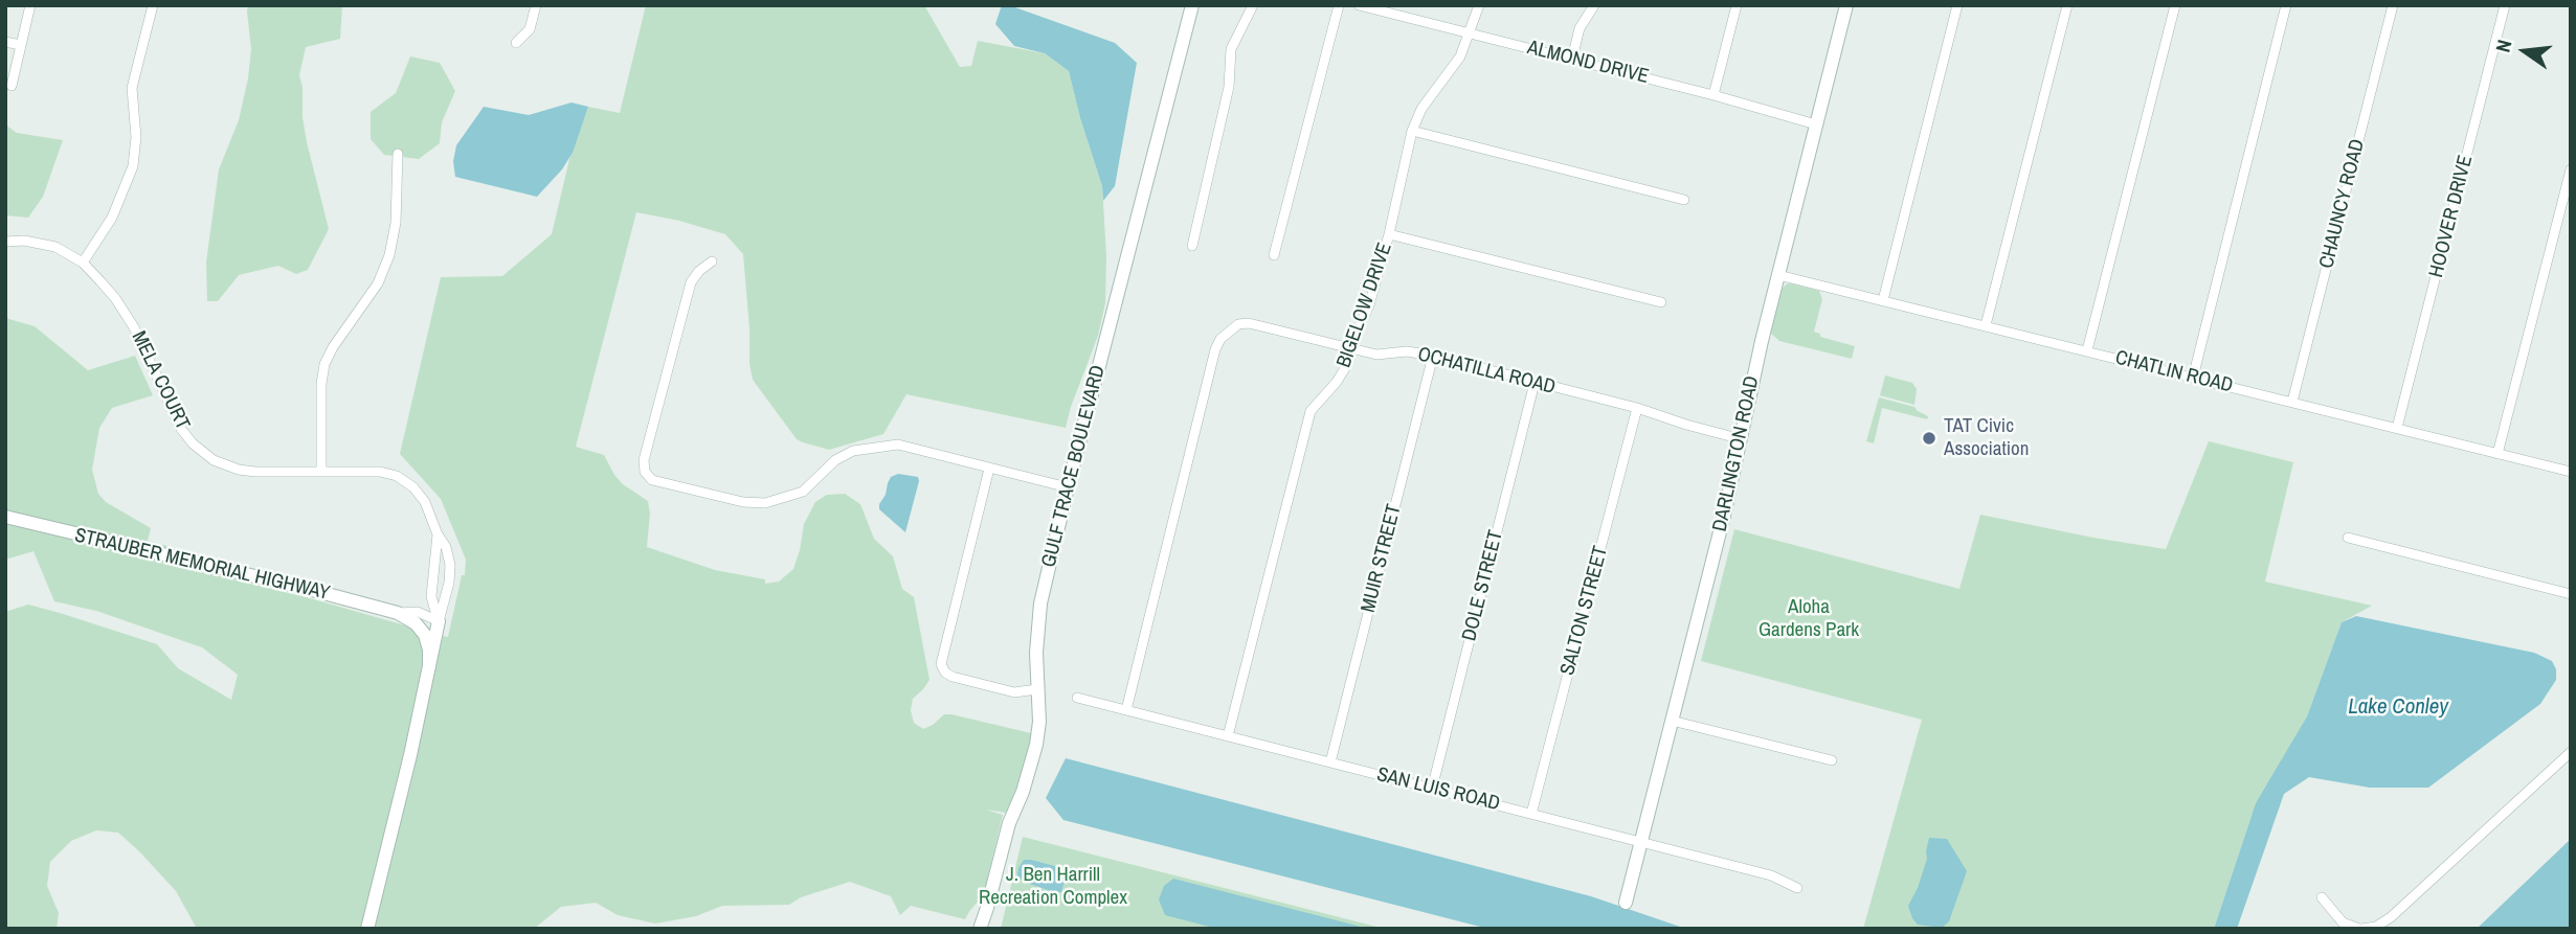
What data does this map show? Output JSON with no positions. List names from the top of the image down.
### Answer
{
  "streets": {
    "street": [
      "ALMOND DRIVE",
      "CHAUNCY ROAD",
      "HOOVER DRIVE",
      "BIGELOW DRIVE",
      "OCHATILLA ROAD",
      "CHATLIN ROAD",
      "MELA COURT",
      "DARLINGTON ROAD",
      "GULF TRACE BOULEVARD",
      "MUIR STREET",
      "STRAUBER MEMORIAL HIGHWAY",
      "DOLE STREET",
      "SALTON STREET",
      "SAN LUIS ROAD"
    ]
  },
  "crossings": [
    ["ALMOND DRIVE", "BIGELOW DRIVE"],
    ["ALMOND DRIVE", "DARLINGTON ROAD"],
    ["CHAUNCY ROAD", "CHATLIN ROAD"],
    ["HOOVER DRIVE", "CHATLIN ROAD"],
    ["BIGELOW DRIVE", "OCHATILLA ROAD"],
    ["BIGELOW DRIVE", "SAN LUIS ROAD"],
    ["OCHATILLA ROAD", "DARLINGTON ROAD"],
    ["OCHATILLA ROAD", "MUIR STREET"],
    ["OCHATILLA ROAD", "DOLE STREET"],
    ["OCHATILLA ROAD", "SALTON STREET"],
    ["OCHATILLA ROAD", "SAN LUIS ROAD"],
    ["CHATLIN ROAD", "DARLINGTON ROAD"],
    ["MELA COURT", "STRAUBER MEMORIAL HIGHWAY"],
    ["DARLINGTON ROAD", "SAN LUIS ROAD"],
    ["MUIR STREET", "SAN LUIS ROAD"],
    ["DOLE STREET", "SAN LUIS ROAD"],
    ["SALTON STREET", "SAN LUIS ROAD"]
  ],
  "water": ["Lake Conley"],
  "parks": ["Aloha Gardens Park", "J. Ben Harrill Recreation Complex"],
  "places": ["TAT Civic Association"],
  "north": "left"
}
